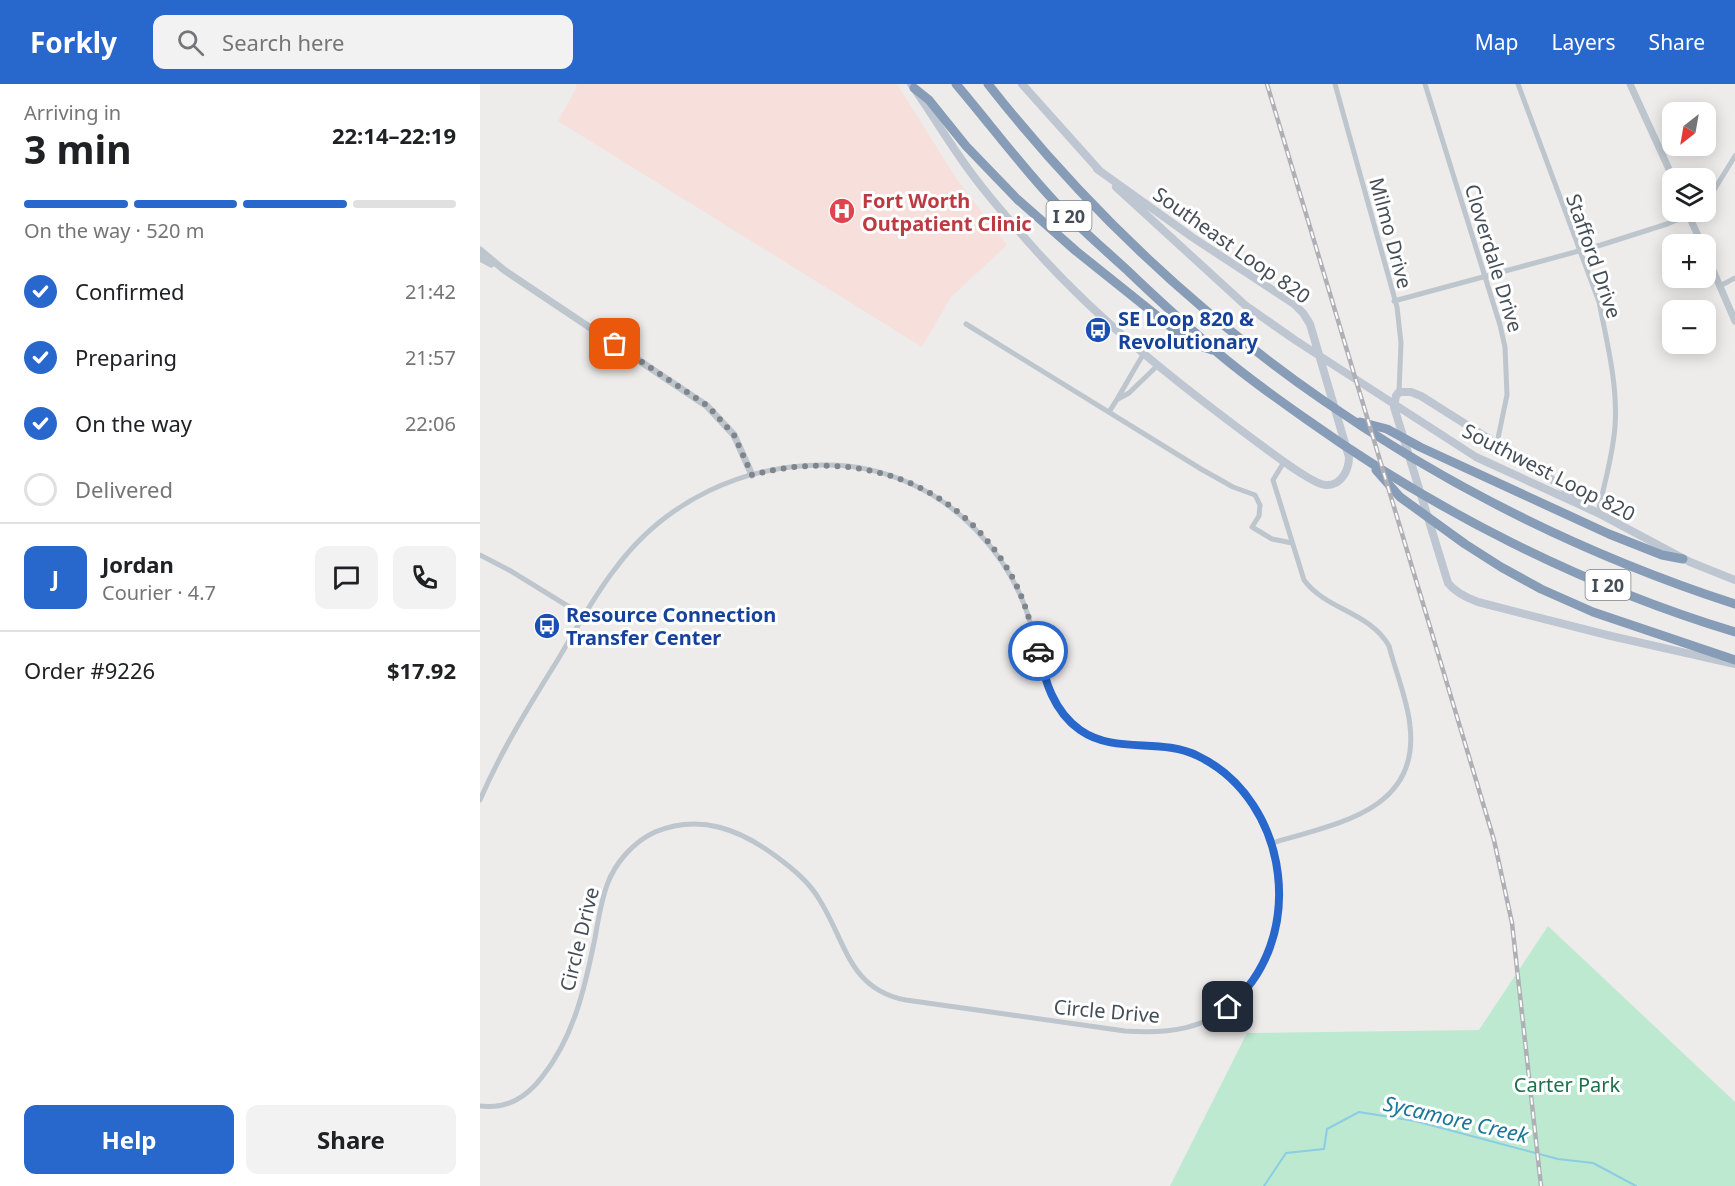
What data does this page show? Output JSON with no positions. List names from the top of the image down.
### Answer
{
  "streets": {
    "highway": ["I 20"],
    "main road": ["Southeast Loop 820", "Southwest Loop 820"],
    "street": [
      "Milmo Drive",
      "Stafford Drive",
      "Cloverdale Drive",
      "Circle Drive"
    ]
  },
  "crossings": [
    ["Southeast Loop 820", "Southwest Loop 820"],
    ["Stafford Drive", "Southwest Loop 820"]
  ],
  "water": ["Sycamore Creek"],
  "parks": ["Carter Park"],
  "places": {
    "hospital": ["Fort Worth Outpatient Clinic"],
    "bus stop": ["SE Loop 820 & Revolutionary", "Resource Connection Transfer Center"]
  },
  "north": "bottom left",
  "page": {
    "header": "Forkly",
    "search": "Search here",
    "nav": ["Map", "Layers", "Share"],
    "heading": ["3 min", "Arriving in", "22:14–22:19"],
    "panel": [
      "Jordan",
      "Courier · 4.7",
      "Order #9226",
      "$17.92"
    ],
    "map_buttons": ["+", "−"],
    "bar": "On the way · 520 m",
    "list": [
      ["Confirmed", "21:42"],
      ["Preparing", "21:57"],
      ["On the way", "22:06"],
      "Delivered"
    ],
    "round": "J",
    "buttons": ["Help", "Share"]
  }
}
